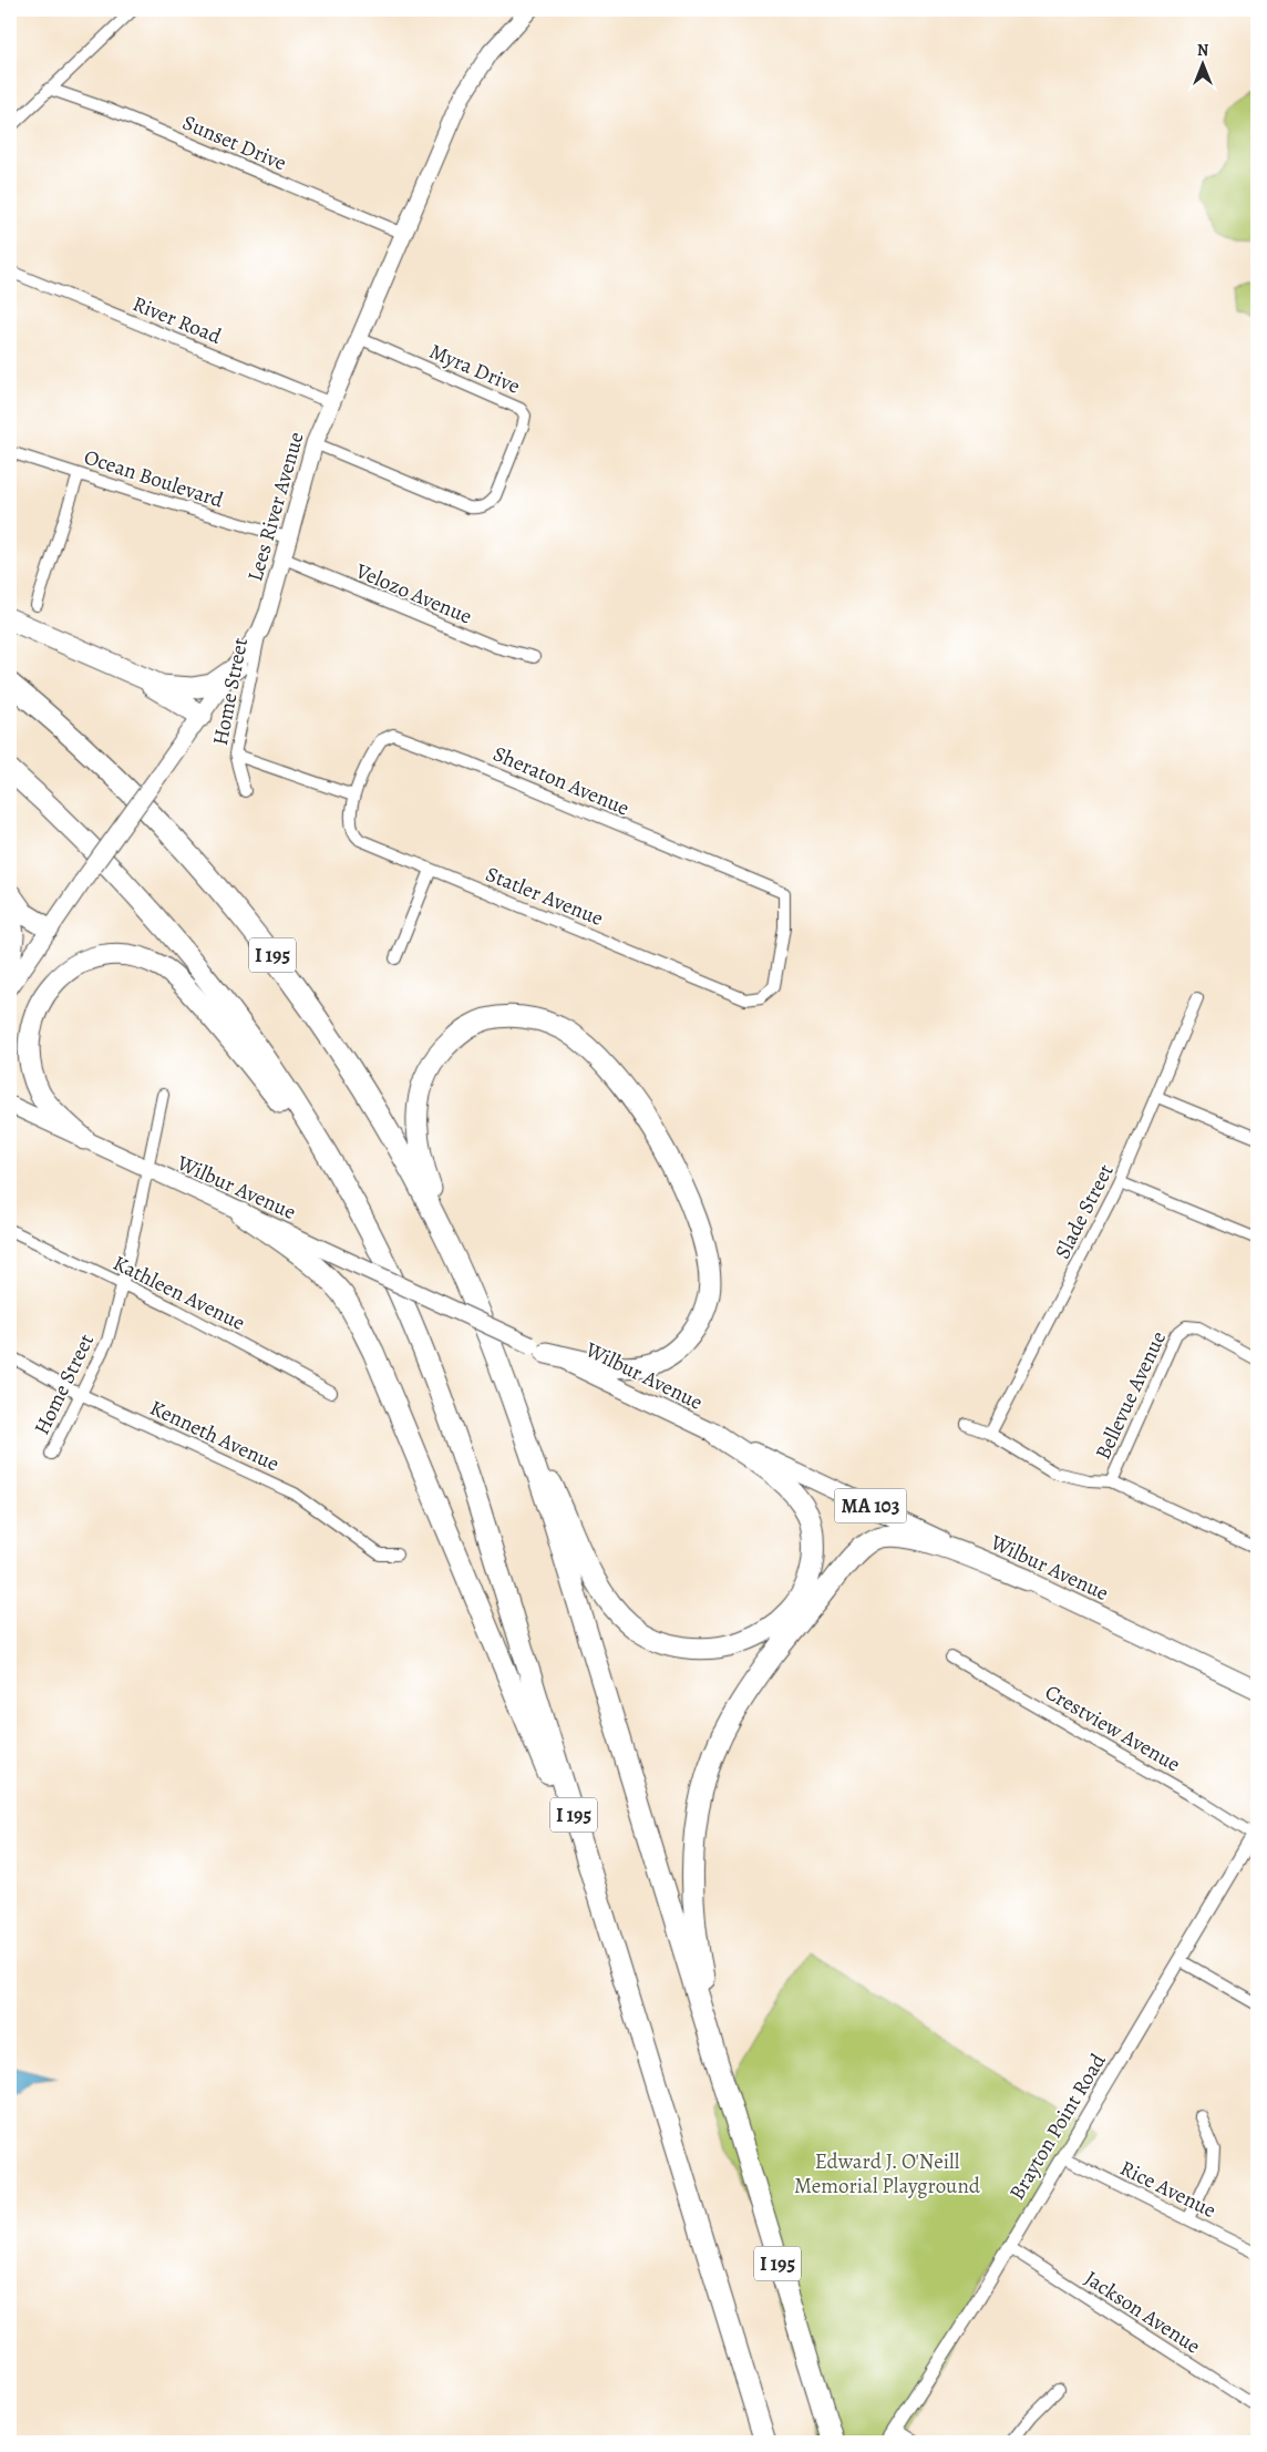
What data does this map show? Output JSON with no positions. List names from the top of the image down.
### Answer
{
  "streets": {
    "highway": ["I 195"],
    "main road": ["Lees River Avenue", "Wilbur Avenue", "MA 103"],
    "street": [
      "Sunset Drive",
      "River Road",
      "Myra Drive",
      "Ocean Boulevard",
      "Velozo Avenue",
      "Home Street",
      "Sheraton Avenue",
      "Statler Avenue",
      "Slade Street",
      "Kathleen Avenue",
      "Bellevue Avenue",
      "Kenneth Avenue",
      "Crestview Avenue",
      "Brayton Point Road",
      "Rice Avenue",
      "Jackson Avenue"
    ]
  },
  "crossings": [
    ["Sunset Drive", "Lees River Avenue"],
    ["River Road", "Lees River Avenue"],
    ["Myra Drive", "Lees River Avenue"],
    ["Ocean Boulevard", "Lees River Avenue"],
    ["Lees River Avenue", "Velozo Avenue"],
    ["Lees River Avenue", "Home Street"],
    ["Home Street", "Wilbur Avenue"],
    ["Home Street", "Kathleen Avenue"],
    ["Home Street", "Kenneth Avenue"],
    ["Sheraton Avenue", "Statler Avenue"],
    ["Crestview Avenue", "Brayton Point Road"],
    ["Brayton Point Road", "Rice Avenue"],
    ["Brayton Point Road", "Jackson Avenue"]
  ],
  "parks": ["Edward J. O'Neill Memorial Playground"],
  "north": "top"
}
